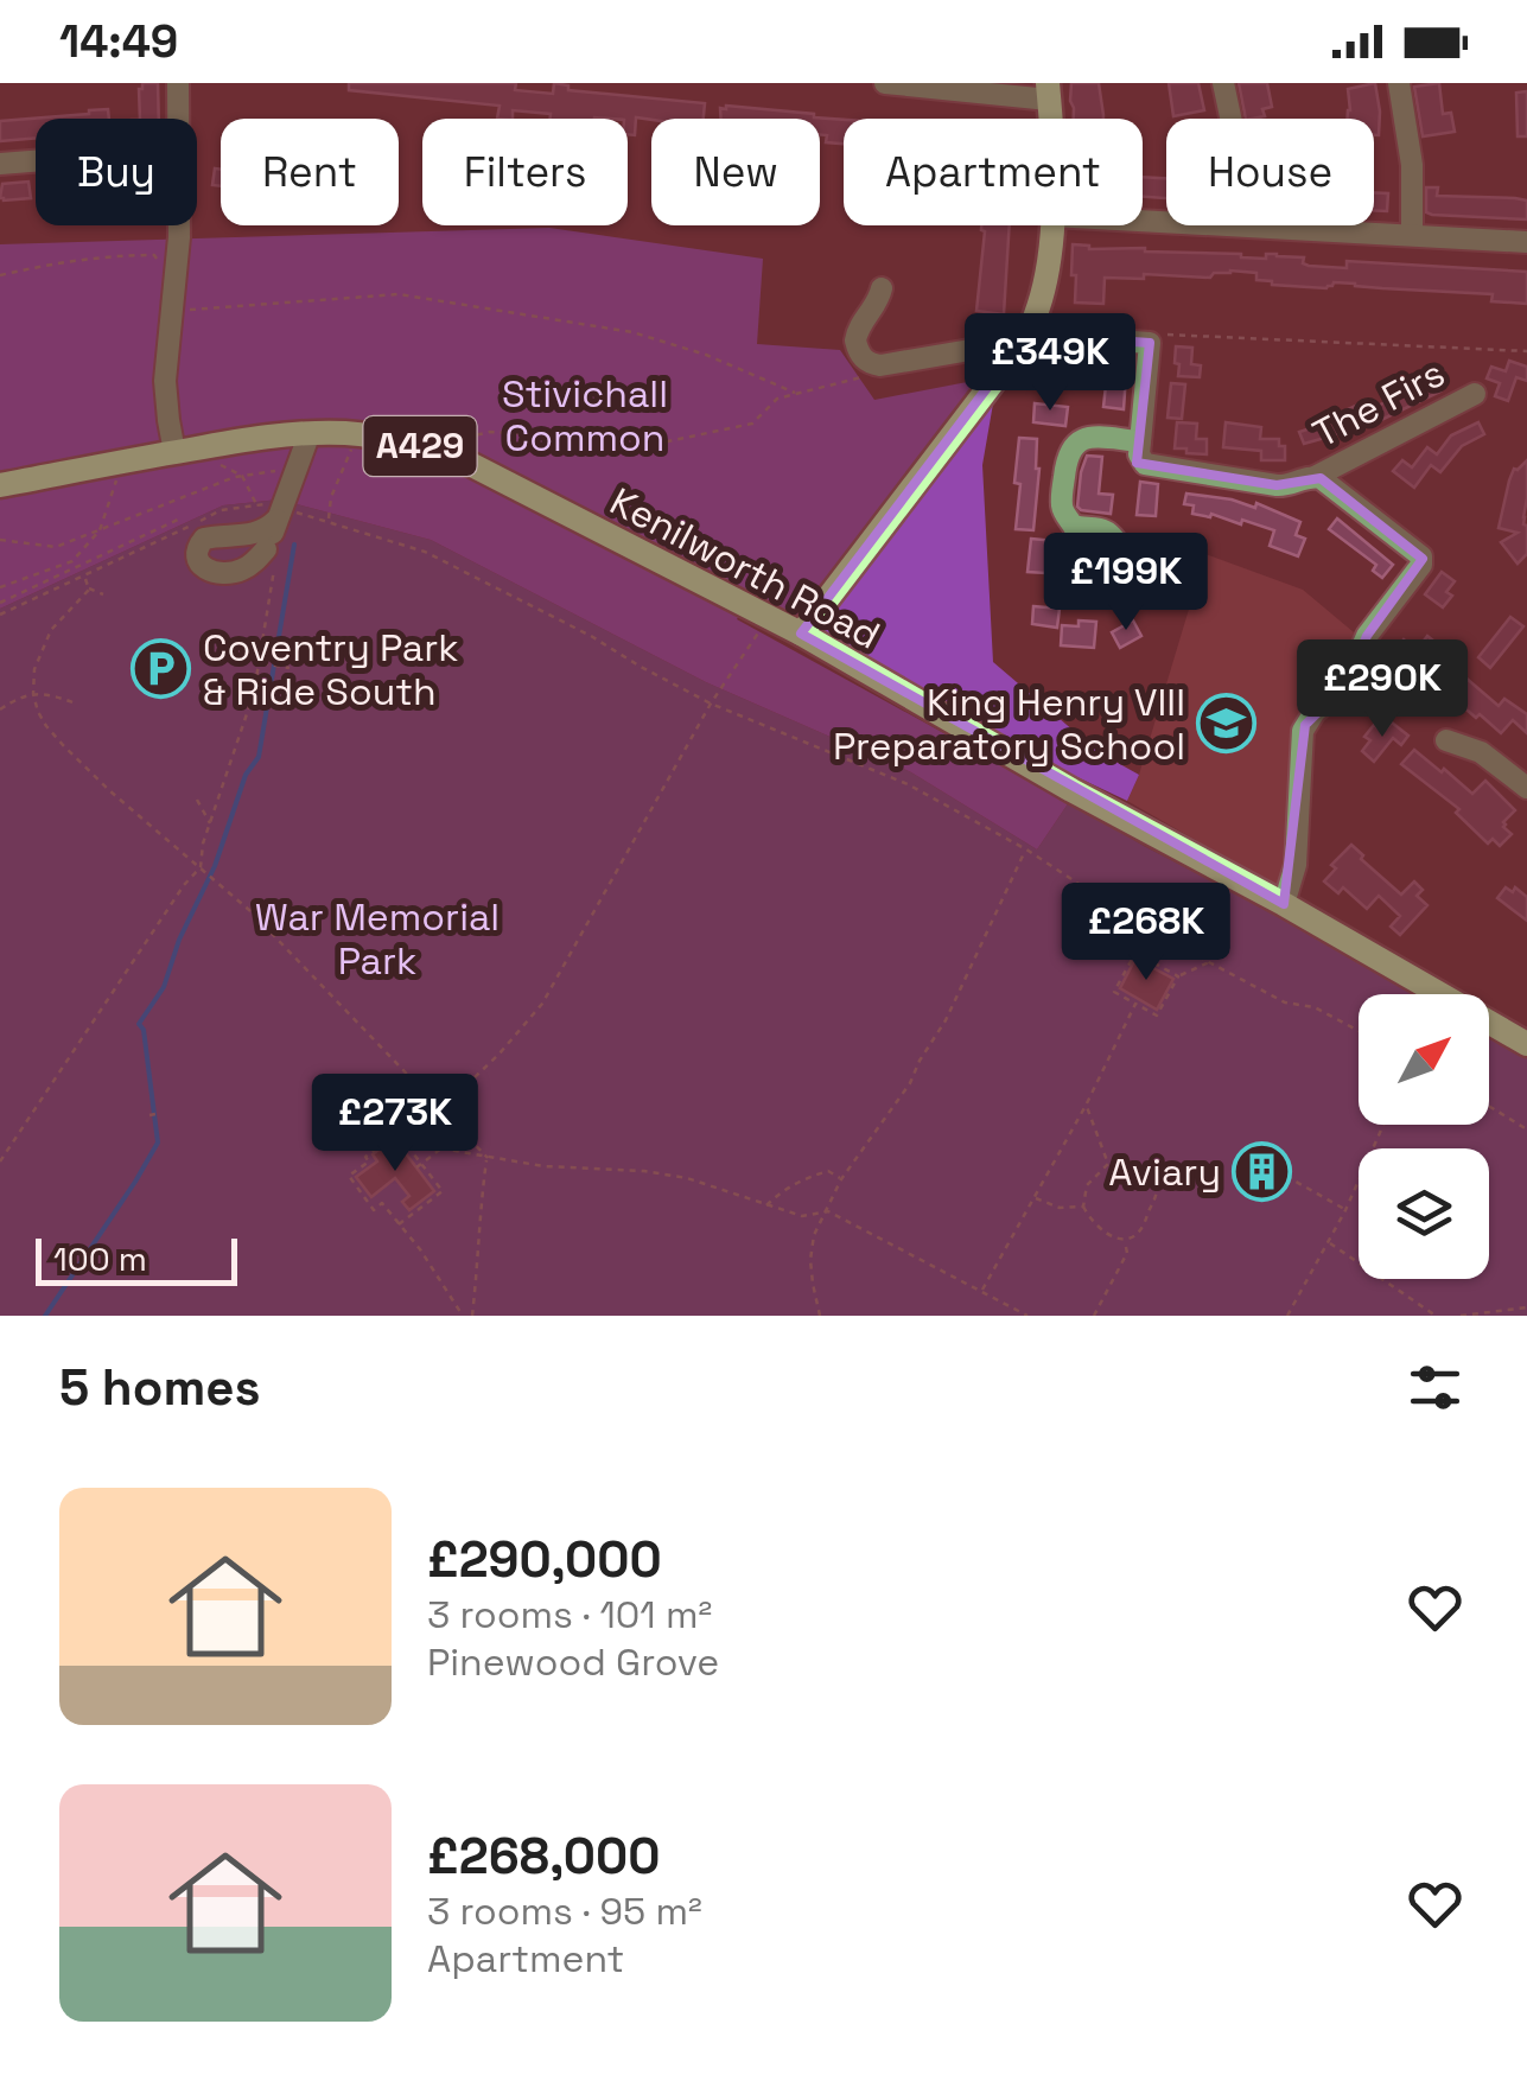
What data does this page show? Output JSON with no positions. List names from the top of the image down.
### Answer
{
  "streets": {
    "main road": ["A429", "Kenilworth Road"],
    "street": ["The Firs"]
  },
  "crossings": [
    ["The Firs", "Kenilworth Road"]
  ],
  "parks": ["Stivichall Common", "War Memorial Park"],
  "places": {
    "parking": ["Coventry Park & Ride South"],
    "school or university": ["King Henry VIII Preparatory School"],
    "building": ["Aviary"]
  },
  "scale_bar": "100 m",
  "north": "top right",
  "page": {
    "status": "14:49",
    "chip": [
      "Buy",
      "Rent",
      "Filters",
      "New",
      "Apartment",
      "House"
    ],
    "price": [
      "£349K",
      "£199K",
      "£290K",
      "£268K",
      "£273K"
    ],
    "scale": "100 m",
    "heading": "5 homes",
    "list": [
      {
        "name": "£290,000",
        "note": "3 rooms · 101 m² · Pinewood Grove"
      },
      {
        "name": "£268,000",
        "note": "3 rooms · 95 m² · Apartment"
      }
    ]
  }
}
